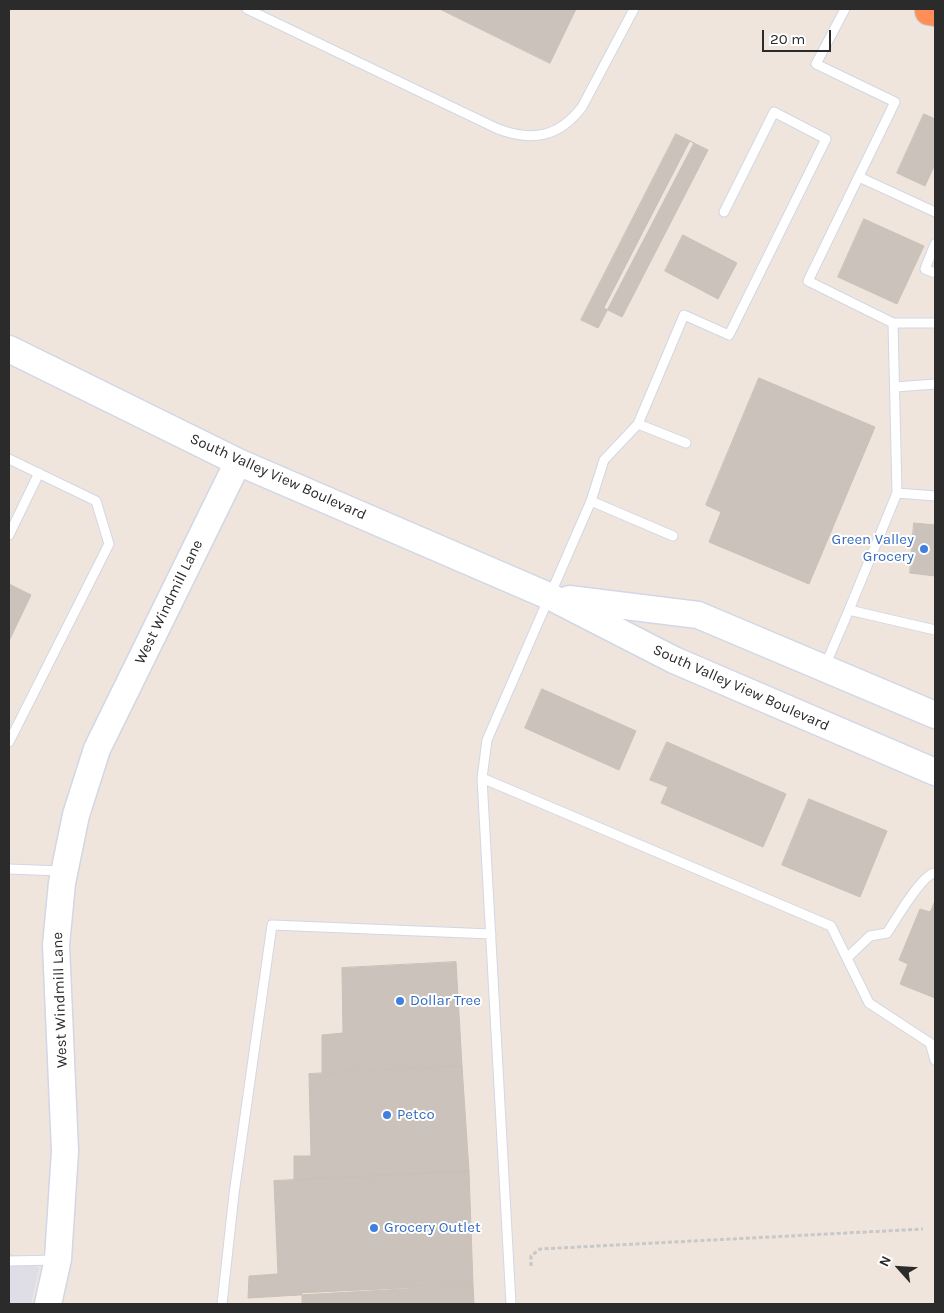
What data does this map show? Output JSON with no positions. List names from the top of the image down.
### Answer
{
  "streets": {
    "main road": ["South Valley View Boulevard", "West Windmill Lane"]
  },
  "crossings": [
    ["South Valley View Boulevard", "West Windmill Lane"]
  ],
  "places": [
    "Green Valley Grocery",
    "Dollar Tree",
    "Petco",
    "Grocery Outlet"
  ],
  "scale_bar": "20 m",
  "north": "top left"
}
